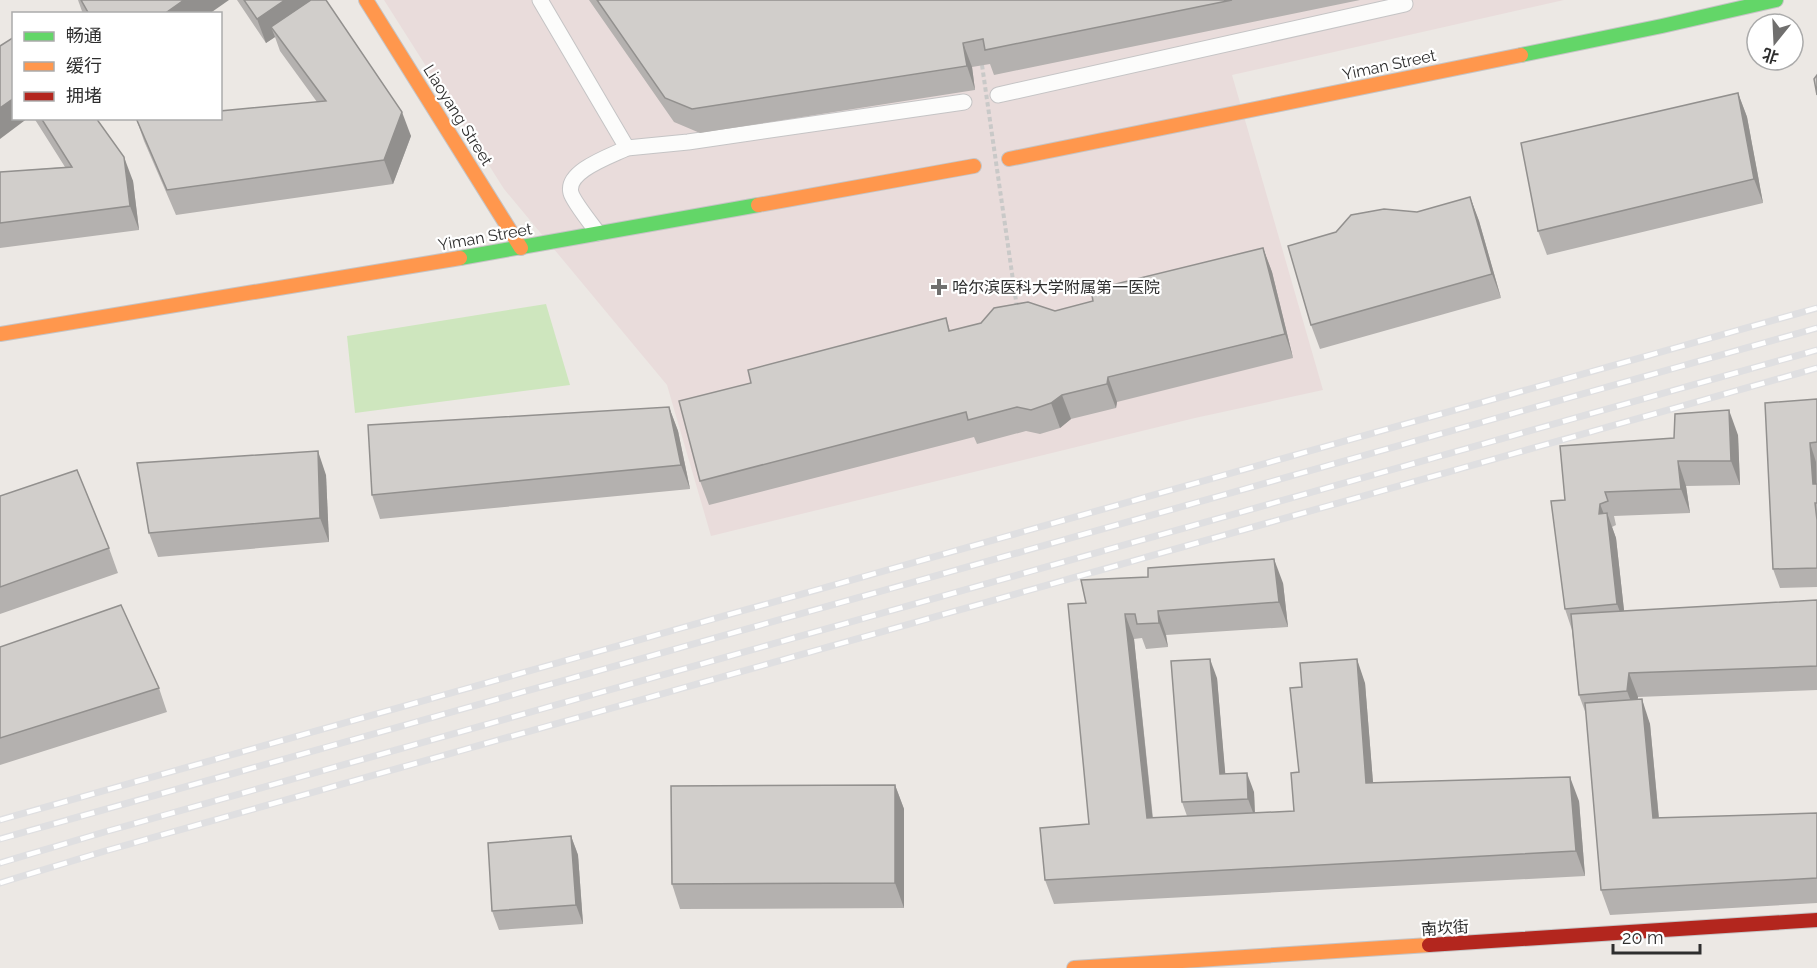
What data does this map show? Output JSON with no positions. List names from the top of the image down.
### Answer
{
  "streets": {
    "main road": ["Yiman Street", "Liaoyang Street", "南坎街"]
  },
  "crossings": [
    ["Yiman Street", "Liaoyang Street"]
  ],
  "places": {
    "health": ["哈尔滨医科大学附属第一医院"]
  },
  "legend": ["畅通", "缓行", "拥堵"],
  "scale_bar": "20 m",
  "north": "bottom"
}
